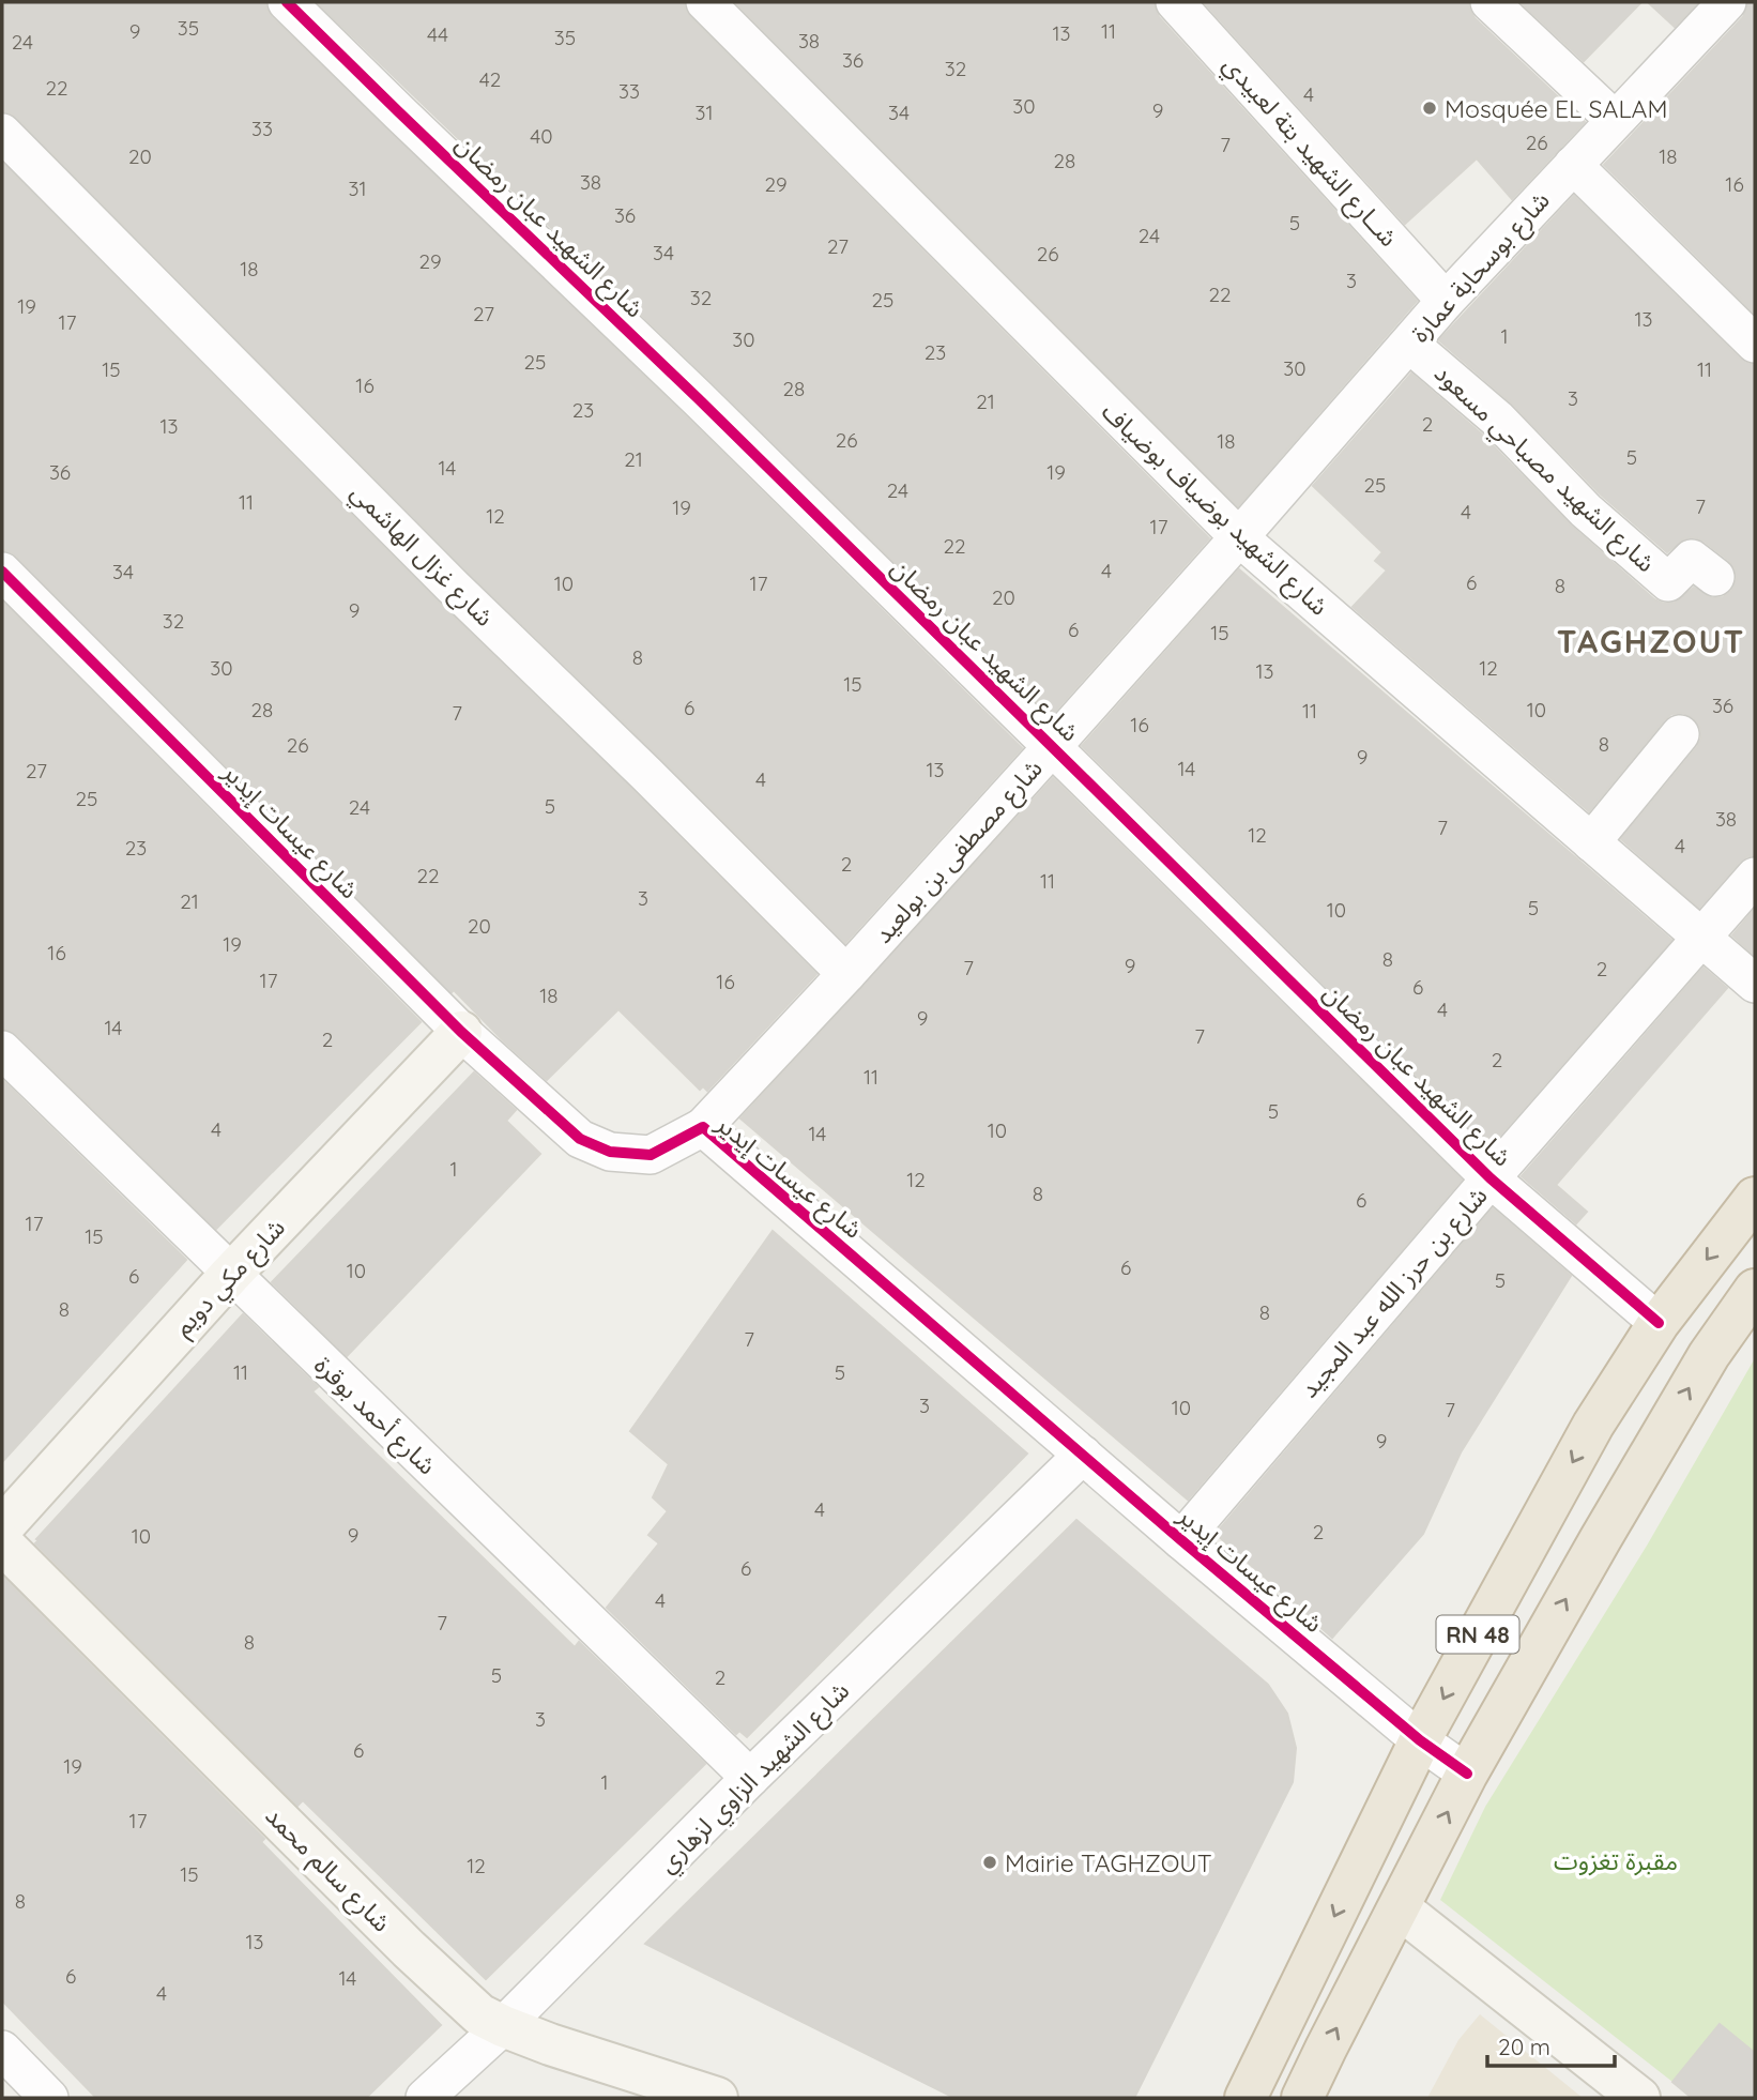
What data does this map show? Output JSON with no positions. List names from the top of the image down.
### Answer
{
  "streets": {
    "highway": ["RN 48"],
    "street": [
      "شــارع الشهيد بتة لعبيدي",
      "شارع الشهيد عبان رمضان",
      "شارع بوسحابة عمارة",
      "شارع الشهيد مصباحي مسعود",
      "شارع الشهيد بوضياف بوضياف",
      "شارع غزال الهاشمي",
      "شارع عيسات إيدير",
      "شارع مصطفى بن بولعيد",
      "شارع مكي دويم",
      "شارع بن حرز الله عبد المجيد",
      "شارع أحمد بوقرة",
      "شارع الشهيد الزاوي لزهاري",
      "شارع سالم محمد"
    ]
  },
  "crossings": [
    ["شــارع الشهيد بتة لعبيدي", "شارع بوسحابة عمارة"],
    ["شارع الشهيد عبان رمضان", "شارع مصطفى بن بولعيد"],
    ["شارع الشهيد عبان رمضان", "شارع بن حرز الله عبد المجيد"],
    ["شارع الشهيد عبان رمضان", "RN 48"],
    ["شارع بوسحابة عمارة", "شارع الشهيد مصباحي مسعود"],
    ["شارع بوسحابة عمارة", "شارع الشهيد بوضياف بوضياف"],
    ["شارع بوسحابة عمارة", "شارع مصطفى بن بولعيد"],
    ["شارع الشهيد بوضياف بوضياف", "شارع مصطفى بن بولعيد"],
    ["شارع الشهيد بوضياف بوضياف", "شارع بن حرز الله عبد المجيد"],
    ["شارع غزال الهاشمي", "شارع مصطفى بن بولعيد"],
    ["شارع عيسات إيدير", "شارع مصطفى بن بولعيد"],
    ["شارع عيسات إيدير", "شارع مكي دويم"],
    ["شارع عيسات إيدير", "شارع بن حرز الله عبد المجيد"],
    ["شارع عيسات إيدير", "RN 48"],
    ["شارع عيسات إيدير", "شارع الشهيد الزاوي لزهاري"],
    ["شارع مكي دويم", "شارع أحمد بوقرة"],
    ["شارع أحمد بوقرة", "شارع الشهيد الزاوي لزهاري"],
    ["شارع الشهيد الزاوي لزهاري", "شارع سالم محمد"]
  ],
  "districts": ["TAGHZOUT"],
  "parks": ["مقبرة تغزوت"],
  "places": ["Mosquée EL SALAM", "Mairie TAGHZOUT"],
  "house_numbers": [
    "35",
    "9",
    "11",
    "13",
    "44",
    "35",
    "38",
    "24",
    "36",
    "32",
    "42",
    "22",
    "33",
    "4",
    "30",
    "9",
    "31",
    "34",
    "33",
    "40",
    "26",
    "7",
    "20",
    "18",
    "28",
    "38",
    "29",
    "16",
    "31",
    "36",
    "5",
    "24",
    "27",
    "34",
    "26",
    "29",
    "18",
    "3",
    "22",
    "32",
    "25",
    "19",
    "27",
    "13",
    "17",
    "1",
    "30",
    "23",
    "25",
    "30",
    "15",
    "11",
    "16",
    "28",
    "3",
    "21",
    "23",
    "2",
    "13",
    "26",
    "18",
    "5",
    "21",
    "14",
    "36",
    "19",
    "25",
    "24",
    "11",
    "7",
    "19",
    "4",
    "12",
    "17",
    "22",
    "4",
    "34",
    "6",
    "10",
    "17",
    "8",
    "20",
    "9",
    "32",
    "6",
    "15",
    "8",
    "30",
    "12",
    "13",
    "15",
    "36",
    "6",
    "28",
    "10",
    "11",
    "7",
    "16",
    "8",
    "26",
    "9",
    "14",
    "13",
    "27",
    "4",
    "25",
    "5",
    "24",
    "38",
    "7",
    "12",
    "4",
    "23",
    "2",
    "22",
    "11",
    "3",
    "21",
    "5",
    "10",
    "20",
    "19",
    "16",
    "8",
    "9",
    "7",
    "2",
    "17",
    "16",
    "6",
    "18",
    "4",
    "9",
    "14",
    "7",
    "2",
    "2",
    "11",
    "5",
    "4",
    "10",
    "14",
    "1",
    "12",
    "8",
    "6",
    "17",
    "15",
    "6",
    "10",
    "6",
    "5",
    "8",
    "8",
    "7",
    "11",
    "5",
    "3",
    "10",
    "7",
    "9",
    "4",
    "2",
    "9",
    "10",
    "6",
    "4",
    "7",
    "8",
    "5",
    "2",
    "3",
    "6",
    "19",
    "1",
    "17",
    "12",
    "15",
    "8",
    "13",
    "6",
    "14",
    "4"
  ],
  "scale_bar": "20 m"
}
